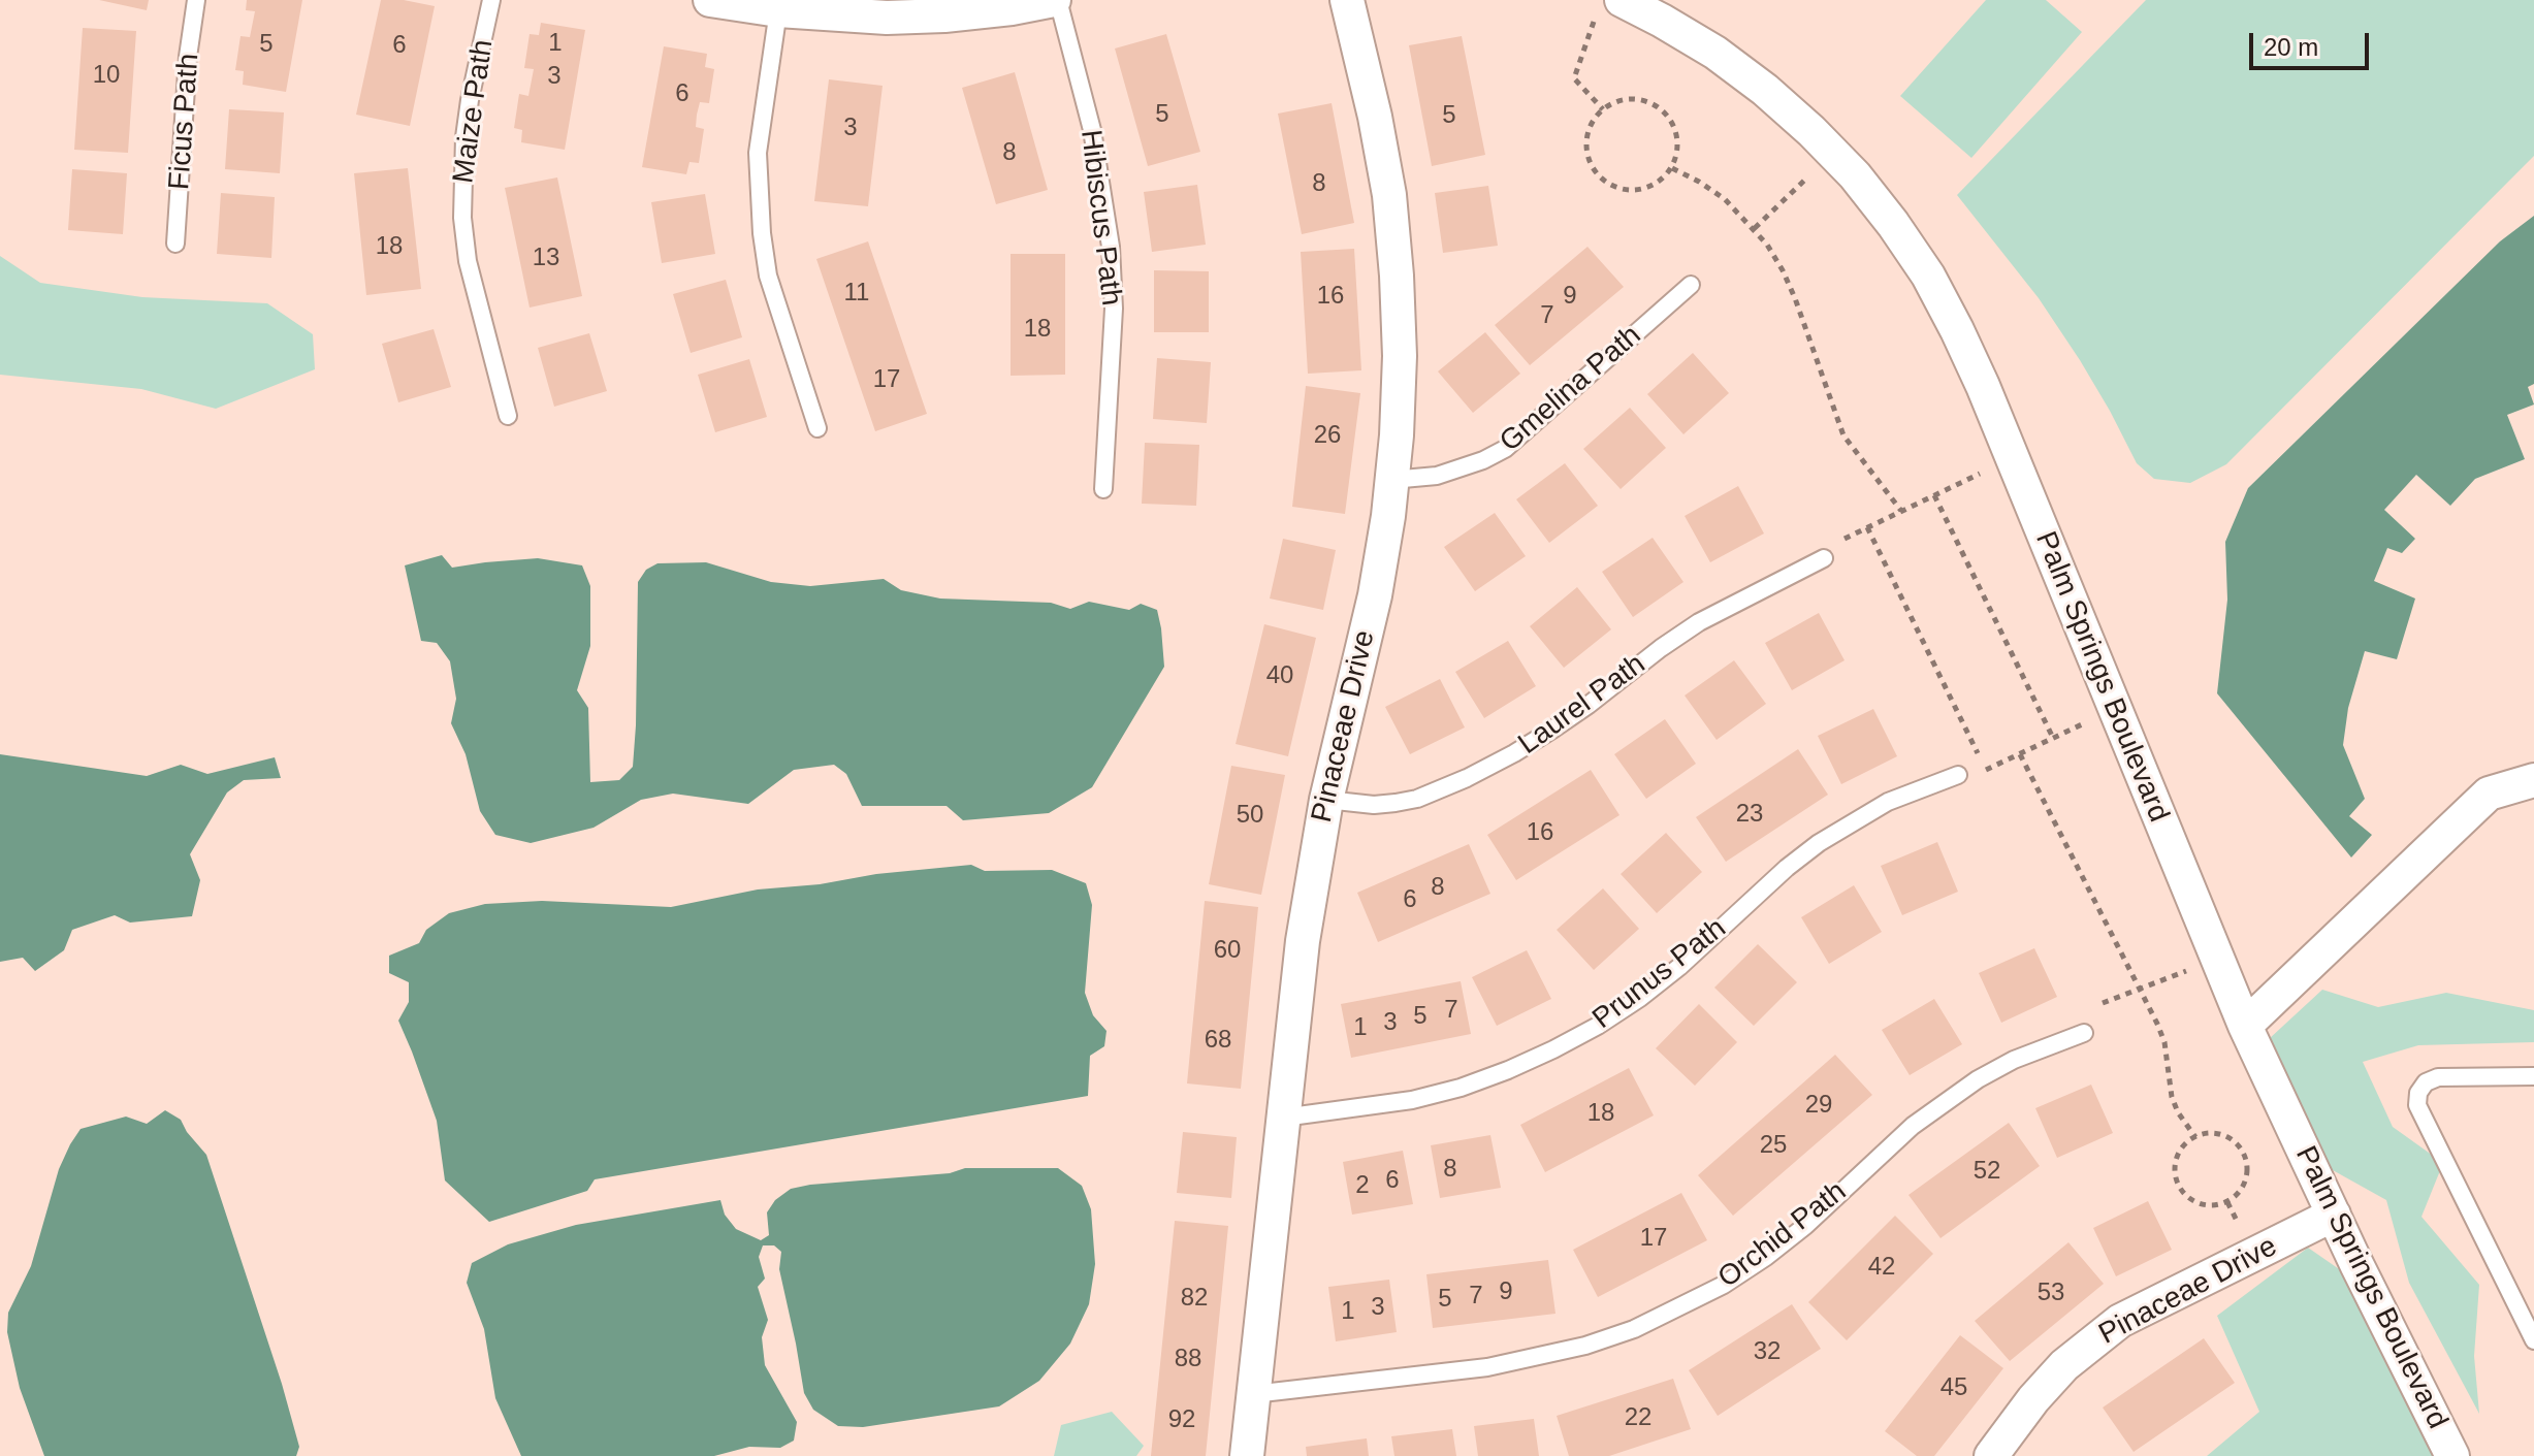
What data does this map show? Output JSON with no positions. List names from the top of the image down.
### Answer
{
  "streets": {
    "street": ["Palm Springs Boulevard", "Pinaceae Drive"],
    "lane": [
      "Maize Path",
      "Ficus Path",
      "Hibiscus Path",
      "Gmelina Path",
      "Laurel Path",
      "Prunus Path",
      "Orchid Path"
    ]
  },
  "crossings": [
    ["Gmelina Path", "Pinaceae Drive"],
    ["Palm Springs Boulevard", "Pinaceae Drive"],
    ["Laurel Path", "Pinaceae Drive"],
    ["Pinaceae Drive", "Prunus Path"],
    ["Pinaceae Drive", "Orchid Path"]
  ],
  "house_numbers": [
    "1",
    "5",
    "6",
    "10",
    "3",
    "6",
    "5",
    "5",
    "3",
    "8",
    "8",
    "18",
    "13",
    "11",
    "16",
    "9",
    "7",
    "18",
    "17",
    "26",
    "40",
    "23",
    "50",
    "16",
    "8",
    "6",
    "60",
    "7",
    "5",
    "3",
    "1",
    "68",
    "29",
    "18",
    "25",
    "8",
    "52",
    "6",
    "2",
    "17",
    "42",
    "9",
    "53",
    "7",
    "82",
    "5",
    "3",
    "1",
    "32",
    "88",
    "45",
    "22",
    "92"
  ],
  "scale_bar": "20 m"
}
